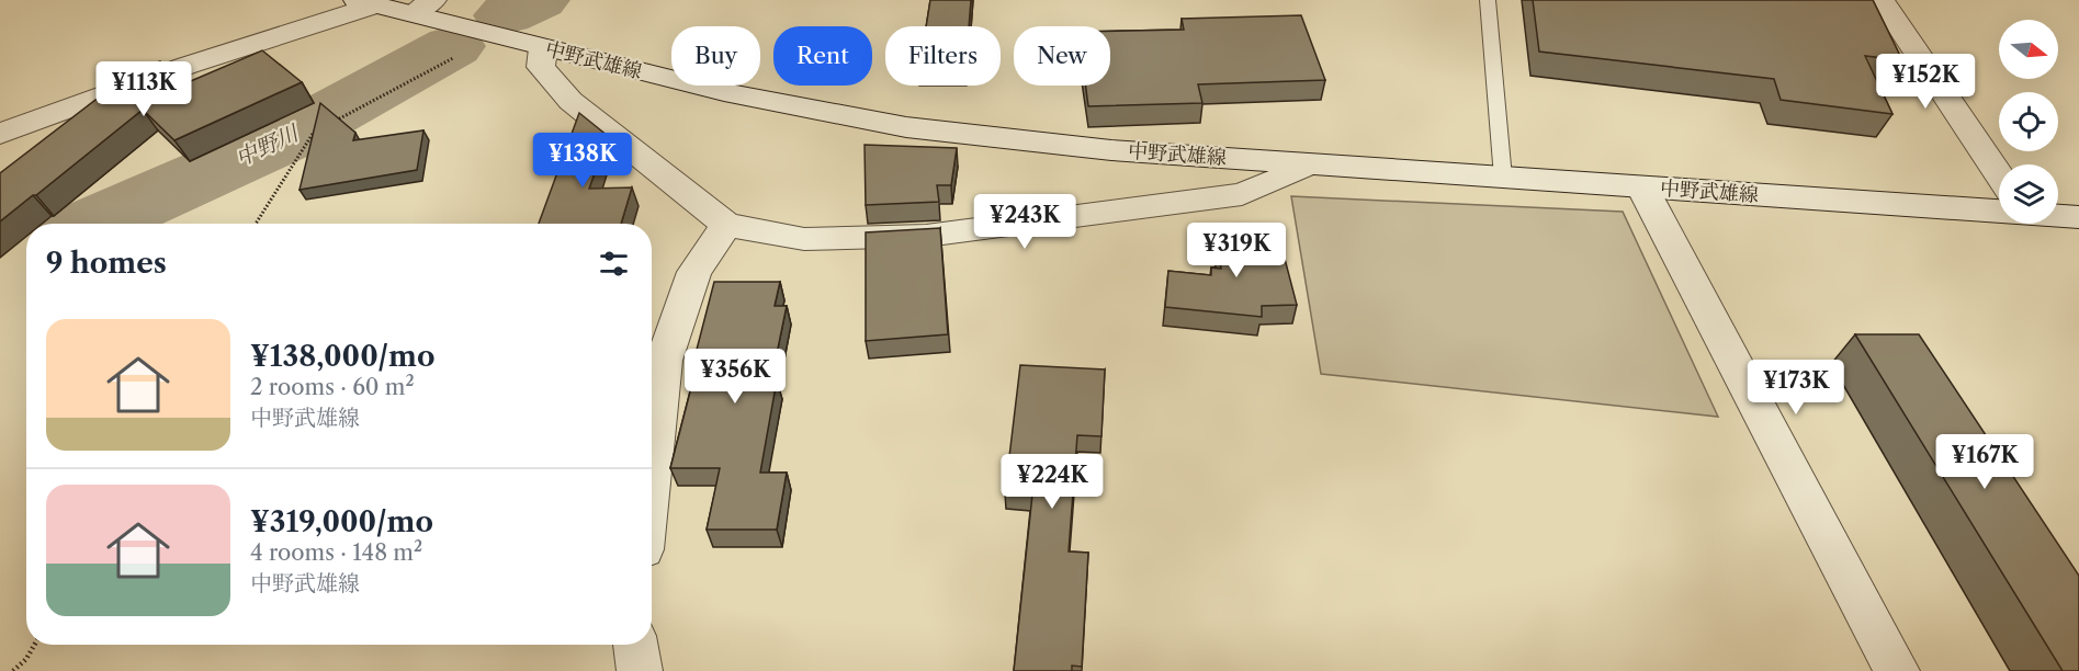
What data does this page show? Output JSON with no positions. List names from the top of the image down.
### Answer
{
  "streets": {
    "street": ["中野武雄線"]
  },
  "water": ["中野川"],
  "north": "right",
  "page": {
    "chip": [
      "Buy",
      "Rent",
      "Filters",
      "New"
    ],
    "price": [
      "¥152K",
      "¥113K",
      "¥138K",
      "¥243K",
      "¥319K",
      "¥356K",
      "¥173K",
      "¥167K",
      "¥224K"
    ],
    "heading": "9 homes",
    "list": [
      {
        "name": "¥138,000/mo",
        "note": "2 rooms · 60 m² · 中野武雄線"
      },
      {
        "name": "¥319,000/mo",
        "note": "4 rooms · 148 m² · 中野武雄線"
      }
    ]
  }
}
